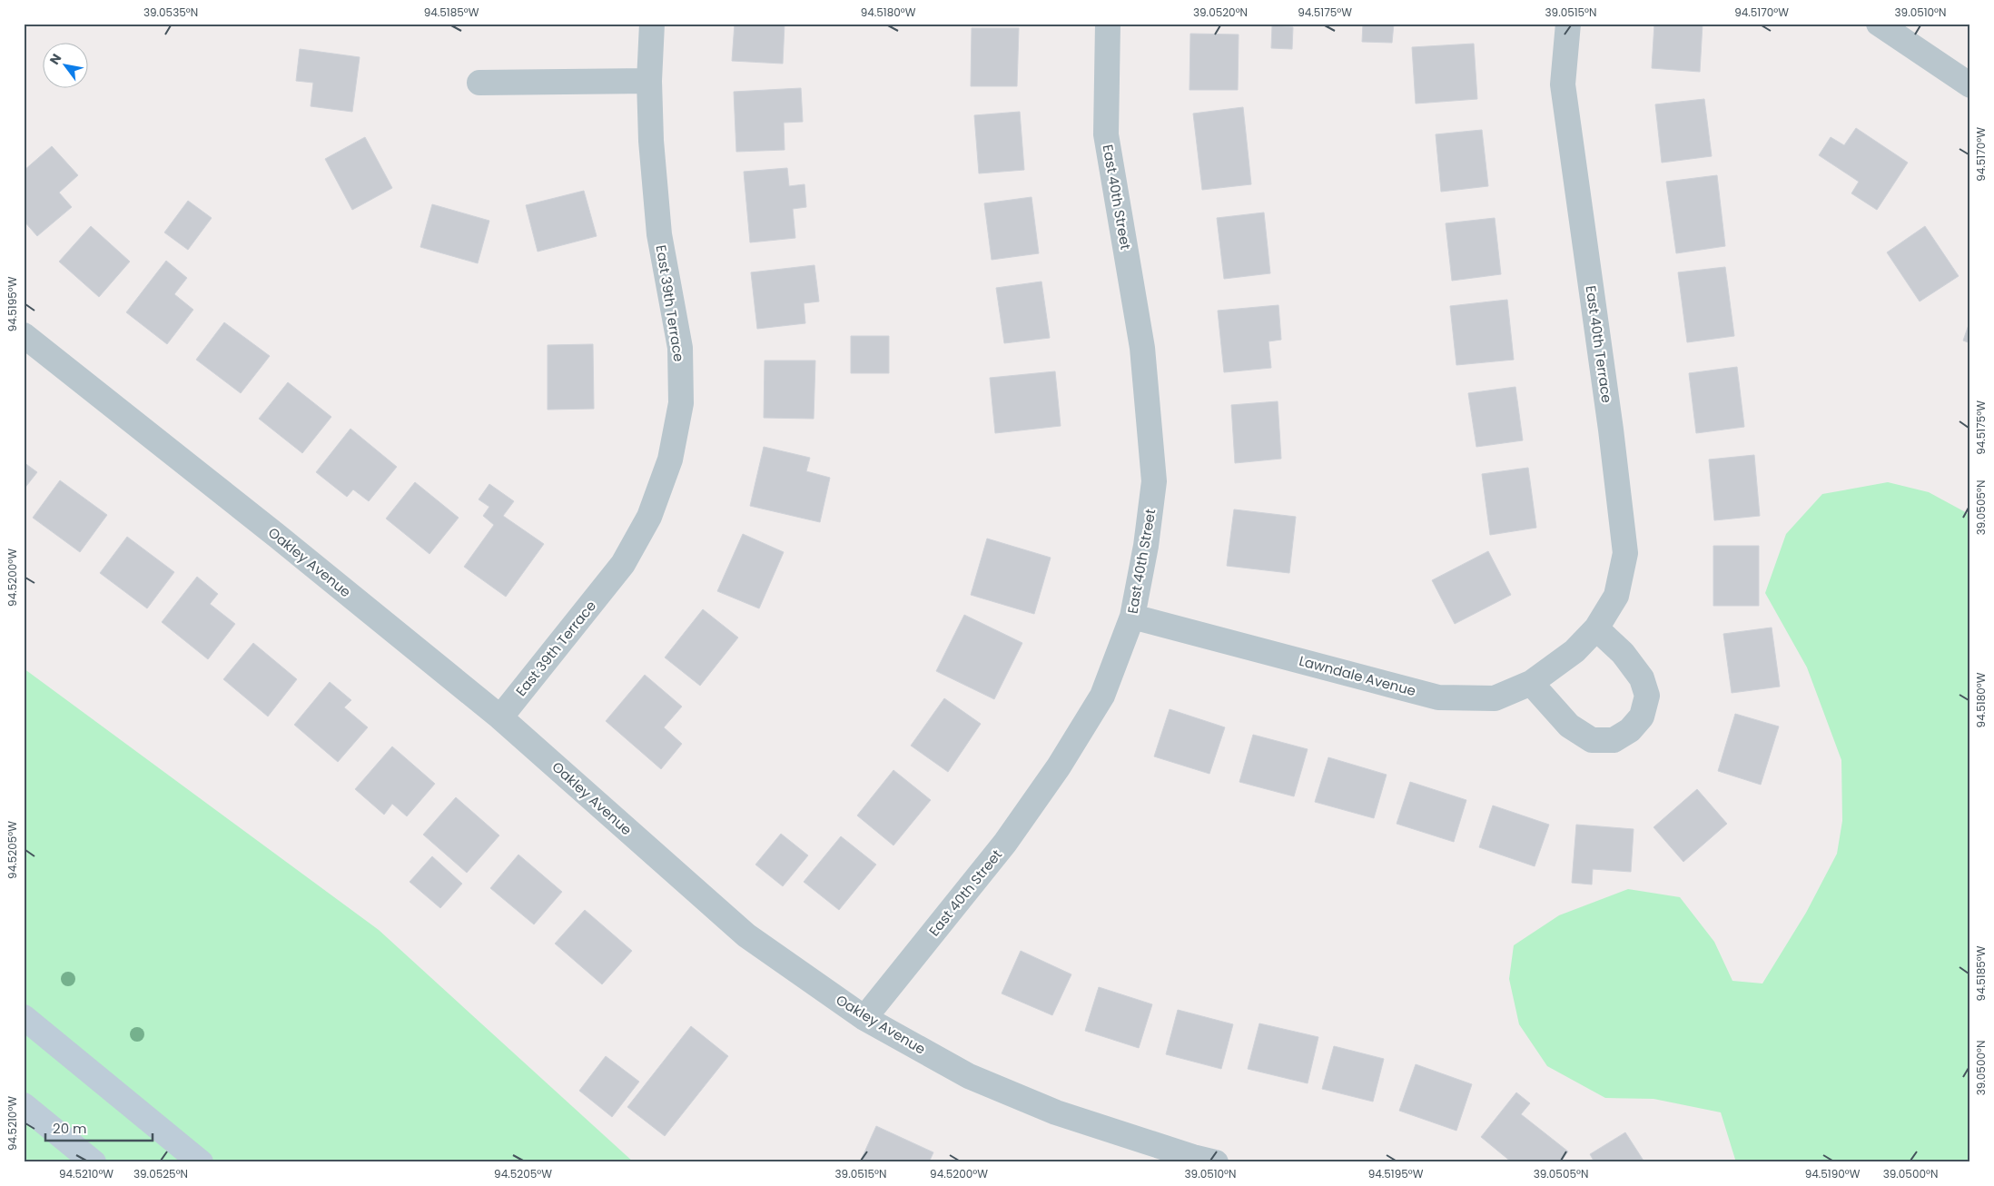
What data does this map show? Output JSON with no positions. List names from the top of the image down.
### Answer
{
  "streets": {
    "street": [
      "East 40th Street",
      "East 39th Terrace",
      "East 40th Terrace",
      "Oakley Avenue",
      "Lawndale Avenue"
    ]
  },
  "crossings": [
    ["East 40th Street", "Oakley Avenue"],
    ["East 40th Street", "Lawndale Avenue"],
    ["East 39th Terrace", "Oakley Avenue"],
    ["East 40th Terrace", "Lawndale Avenue"]
  ],
  "scale_bar": "20 m",
  "north": "top left",
  "coordinates": [
    "39.0535°N",
    "94.5185°W",
    "94.5180°W",
    "39.0520°N",
    "94.5175°W",
    "39.0515°N",
    "94.5170°W",
    "39.0510°N",
    "94.5195°W",
    "39.0505°N",
    "94.5200°W",
    "94.5205°W",
    "39.0500°N",
    "94.5210°W",
    "39.0525°N",
    "94.5190°W"
  ]
}
